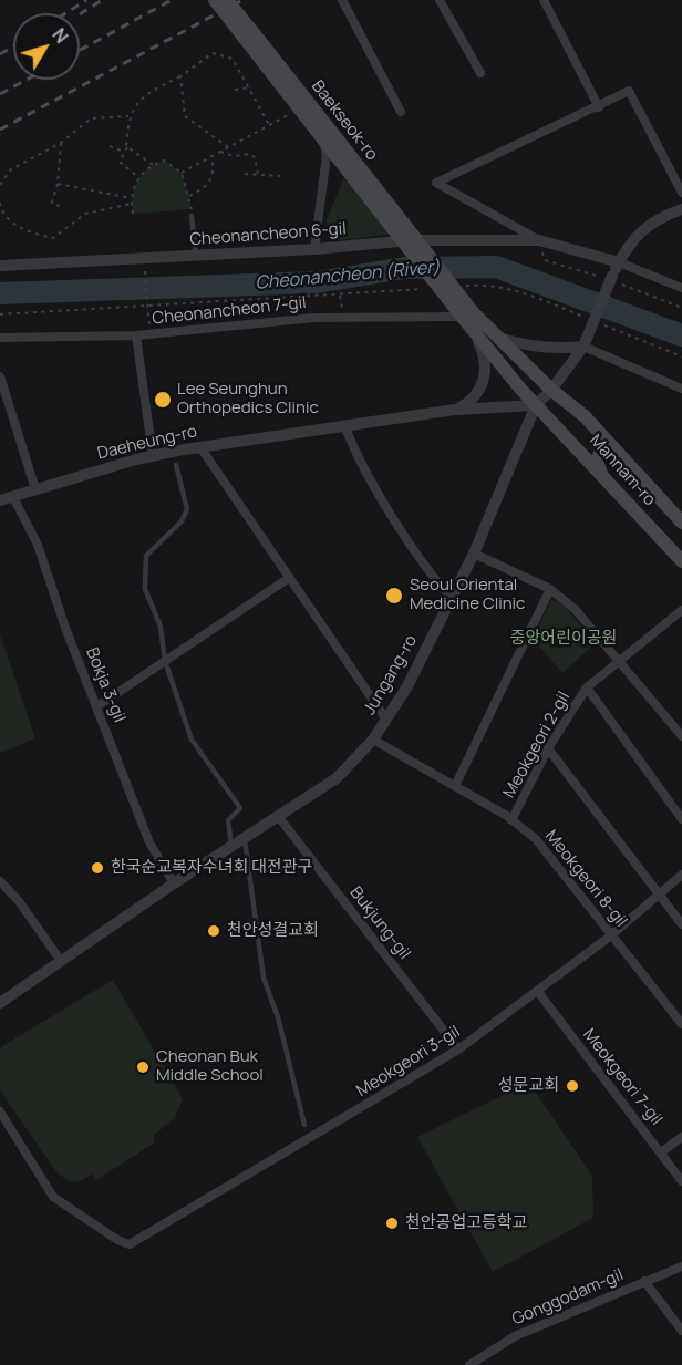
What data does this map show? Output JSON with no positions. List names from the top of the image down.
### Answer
{
  "streets": {
    "main road": ["Baekseok-ro", "Mannam-ro"],
    "street": [
      "Cheonancheon 6-gil",
      "Cheonancheon 7-gil",
      "Daeheung-ro",
      "Jungang-ro",
      "Bokja 3-gil",
      "Meokgeori 2-gil",
      "Meokgeori 8-gil",
      "Bukjung-gil",
      "Meokgeori 3-gil",
      "Meokgeori 7-gil",
      "Gonggodam-gil"
    ]
  },
  "crossings": [
    ["Baekseok-ro", "Cheonancheon 7-gil"],
    ["Daeheung-ro", "Mannam-ro"],
    ["Daeheung-ro", "Jungang-ro"],
    ["Daeheung-ro", "Bokja 3-gil"],
    ["Mannam-ro", "Jungang-ro"],
    ["Jungang-ro", "Bokja 3-gil"],
    ["Jungang-ro", "Meokgeori 8-gil"],
    ["Jungang-ro", "Bukjung-gil"],
    ["Meokgeori 2-gil", "Meokgeori 8-gil"],
    ["Meokgeori 8-gil", "Meokgeori 3-gil"],
    ["Bukjung-gil", "Meokgeori 3-gil"],
    ["Meokgeori 3-gil", "Meokgeori 7-gil"]
  ],
  "water": ["Cheonancheon (River)"],
  "parks": ["중앙어린이공원"],
  "places": [
    "Lee Seunghun Orthopedics Clinic",
    "Seoul Oriental Medicine Clinic",
    "한국순교복자수녀회 대전관구",
    "천안성결교회",
    "Cheonan Buk Middle School",
    "성문교회",
    "천안공업고등학교"
  ],
  "north": "top right"
}
